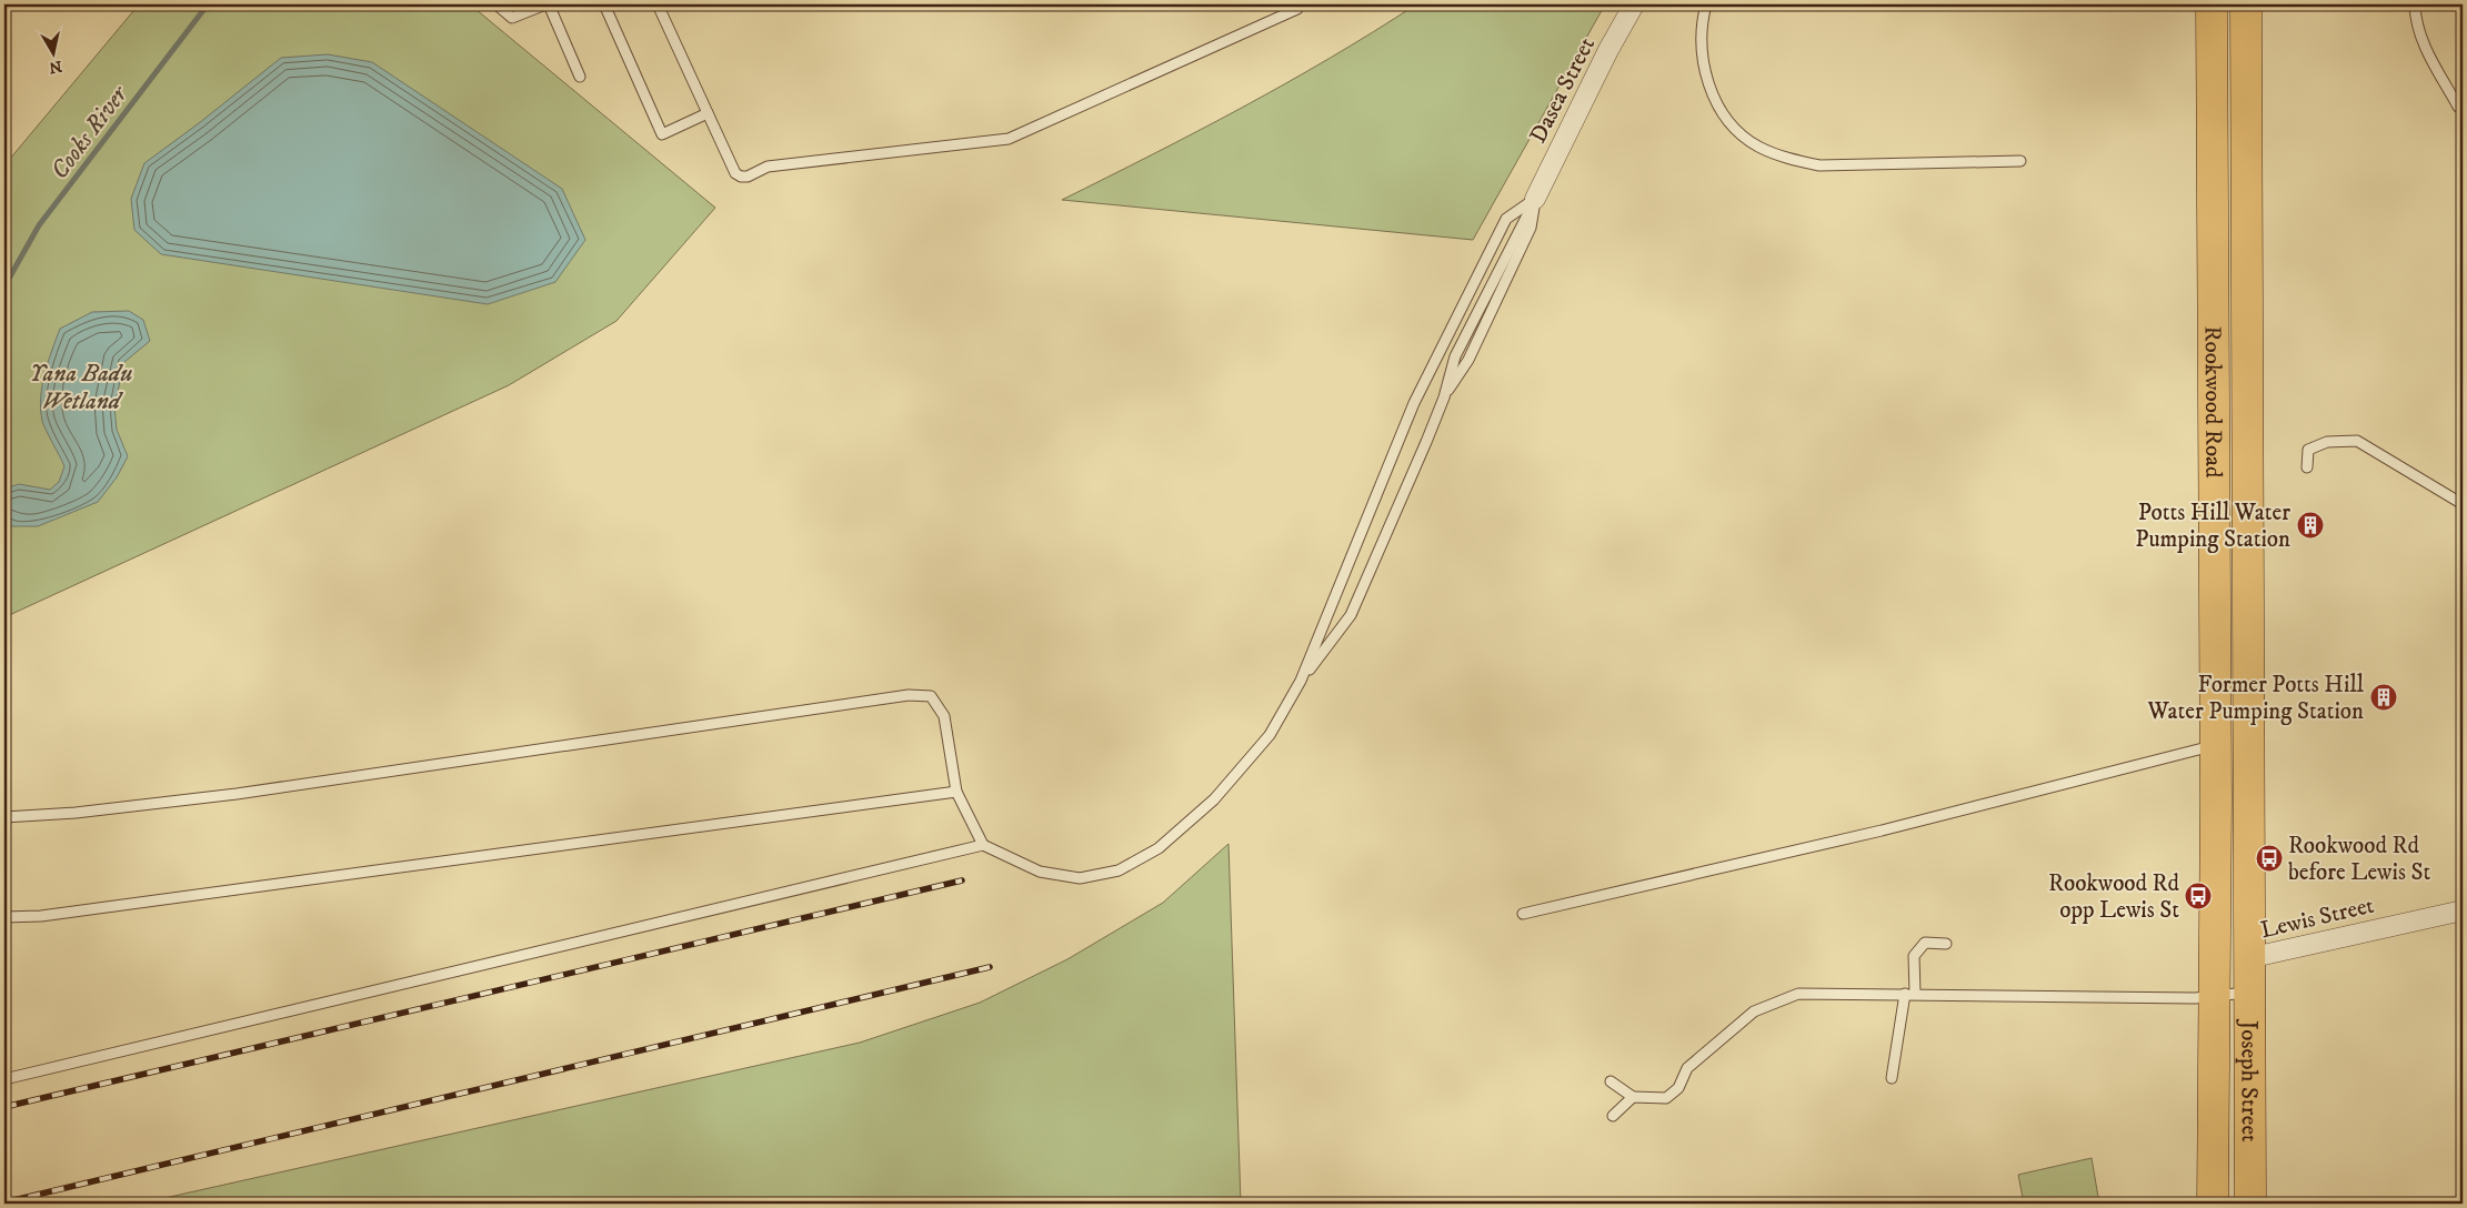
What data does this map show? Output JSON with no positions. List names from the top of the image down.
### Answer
{
  "streets": {
    "highway": ["Rookwood Road", "Joseph Street"],
    "street": ["Dasea Street", "Lewis Street"]
  },
  "crossings": [
    ["Rookwood Road", "Lewis Street"],
    ["Rookwood Road", "Joseph Street"],
    ["Lewis Street", "Joseph Street"]
  ],
  "water": ["Cooks River", "Yana Badu Wetland"],
  "places": {
    "building": ["Potts Hill Water Pumping Station", "Former Potts Hill Water Pumping Station"],
    "bus stop": ["Rookwood Rd before Lewis St", "Rookwood Rd opp Lewis St"]
  },
  "north": "bottom"
}
